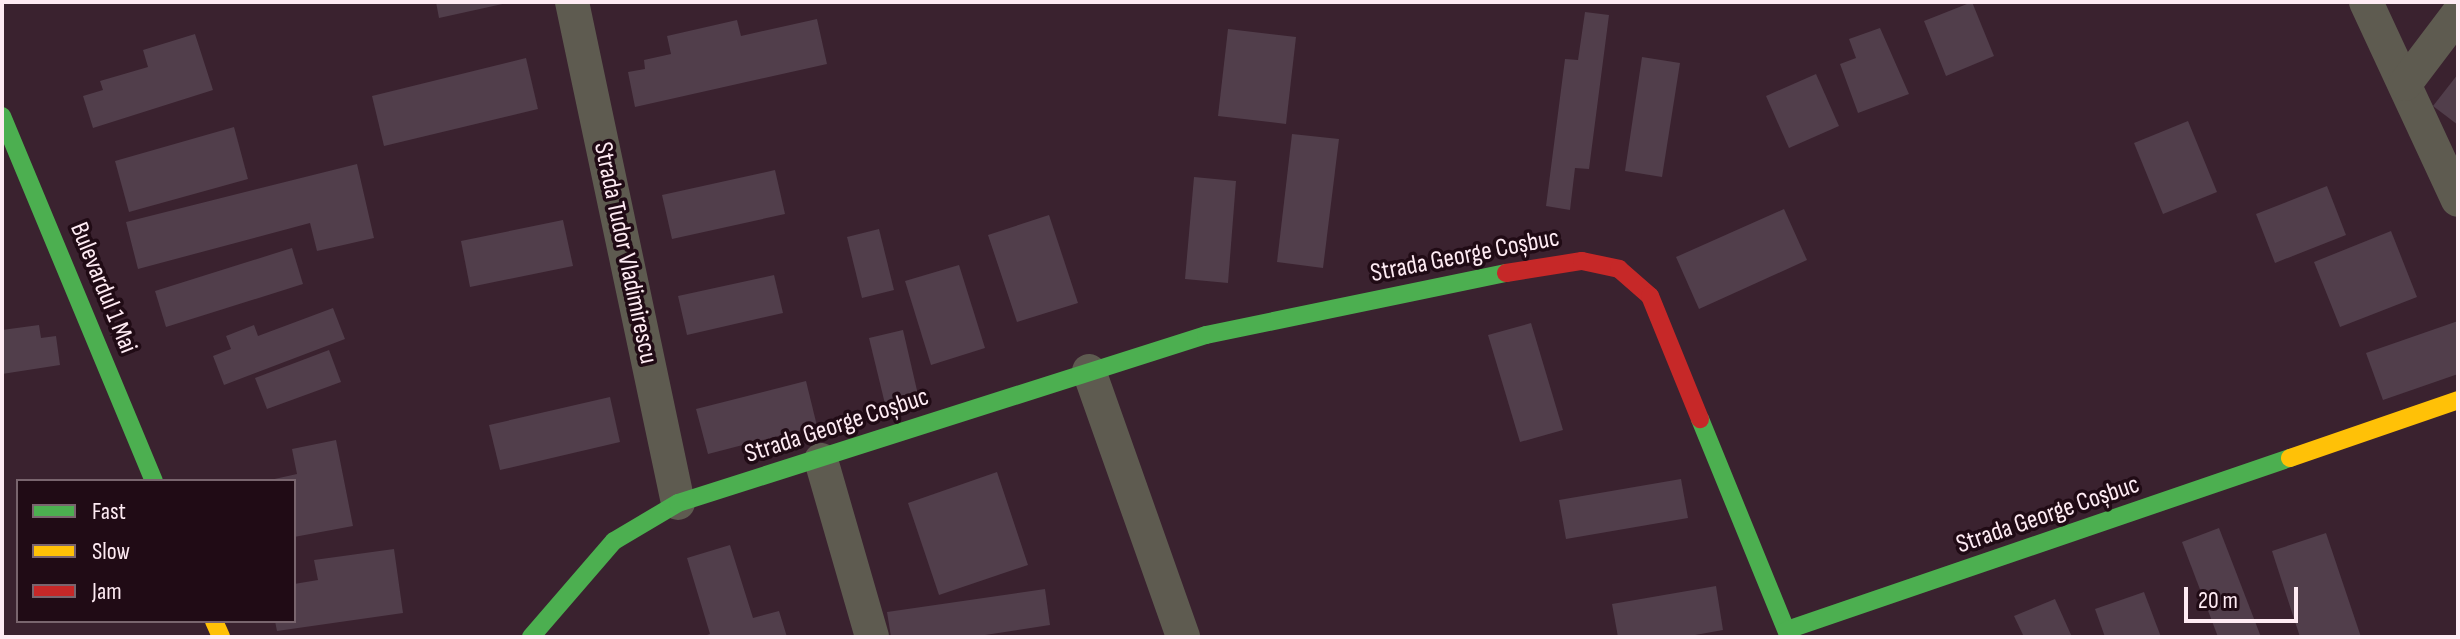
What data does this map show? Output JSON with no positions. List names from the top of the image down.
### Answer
{
  "streets": {
    "street": ["Strada Tudor Vladimirescu", "Strada George Coșbuc", "Bulevardul 1 Mai"]
  },
  "crossings": [
    ["Strada Tudor Vladimirescu", "Strada George Coșbuc"]
  ],
  "legend": ["Fast", "Slow", "Jam"],
  "scale_bar": "20 m"
}
